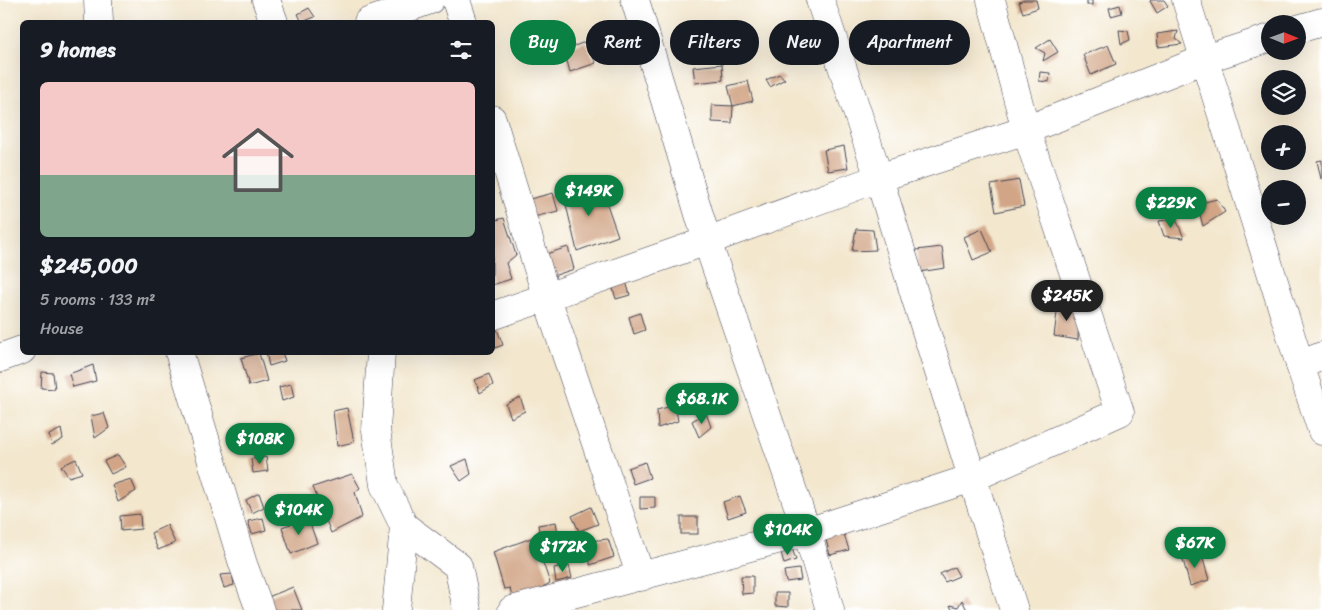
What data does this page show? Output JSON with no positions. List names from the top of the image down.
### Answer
{
  "north": "right",
  "page": {
    "map_buttons": ["+", "−"],
    "chip": [
      "Buy",
      "Rent",
      "Filters",
      "New",
      "Apartment"
    ],
    "heading": "9 homes",
    "list": [
      {
        "name": "$245,000",
        "note": "5 rooms · 133 m² · House"
      }
    ],
    "price": [
      "$149K",
      "$229K",
      "$245K",
      "$68.1K",
      "$108K",
      "$104K",
      "$104K",
      "$67K",
      "$172K"
    ]
  }
}
